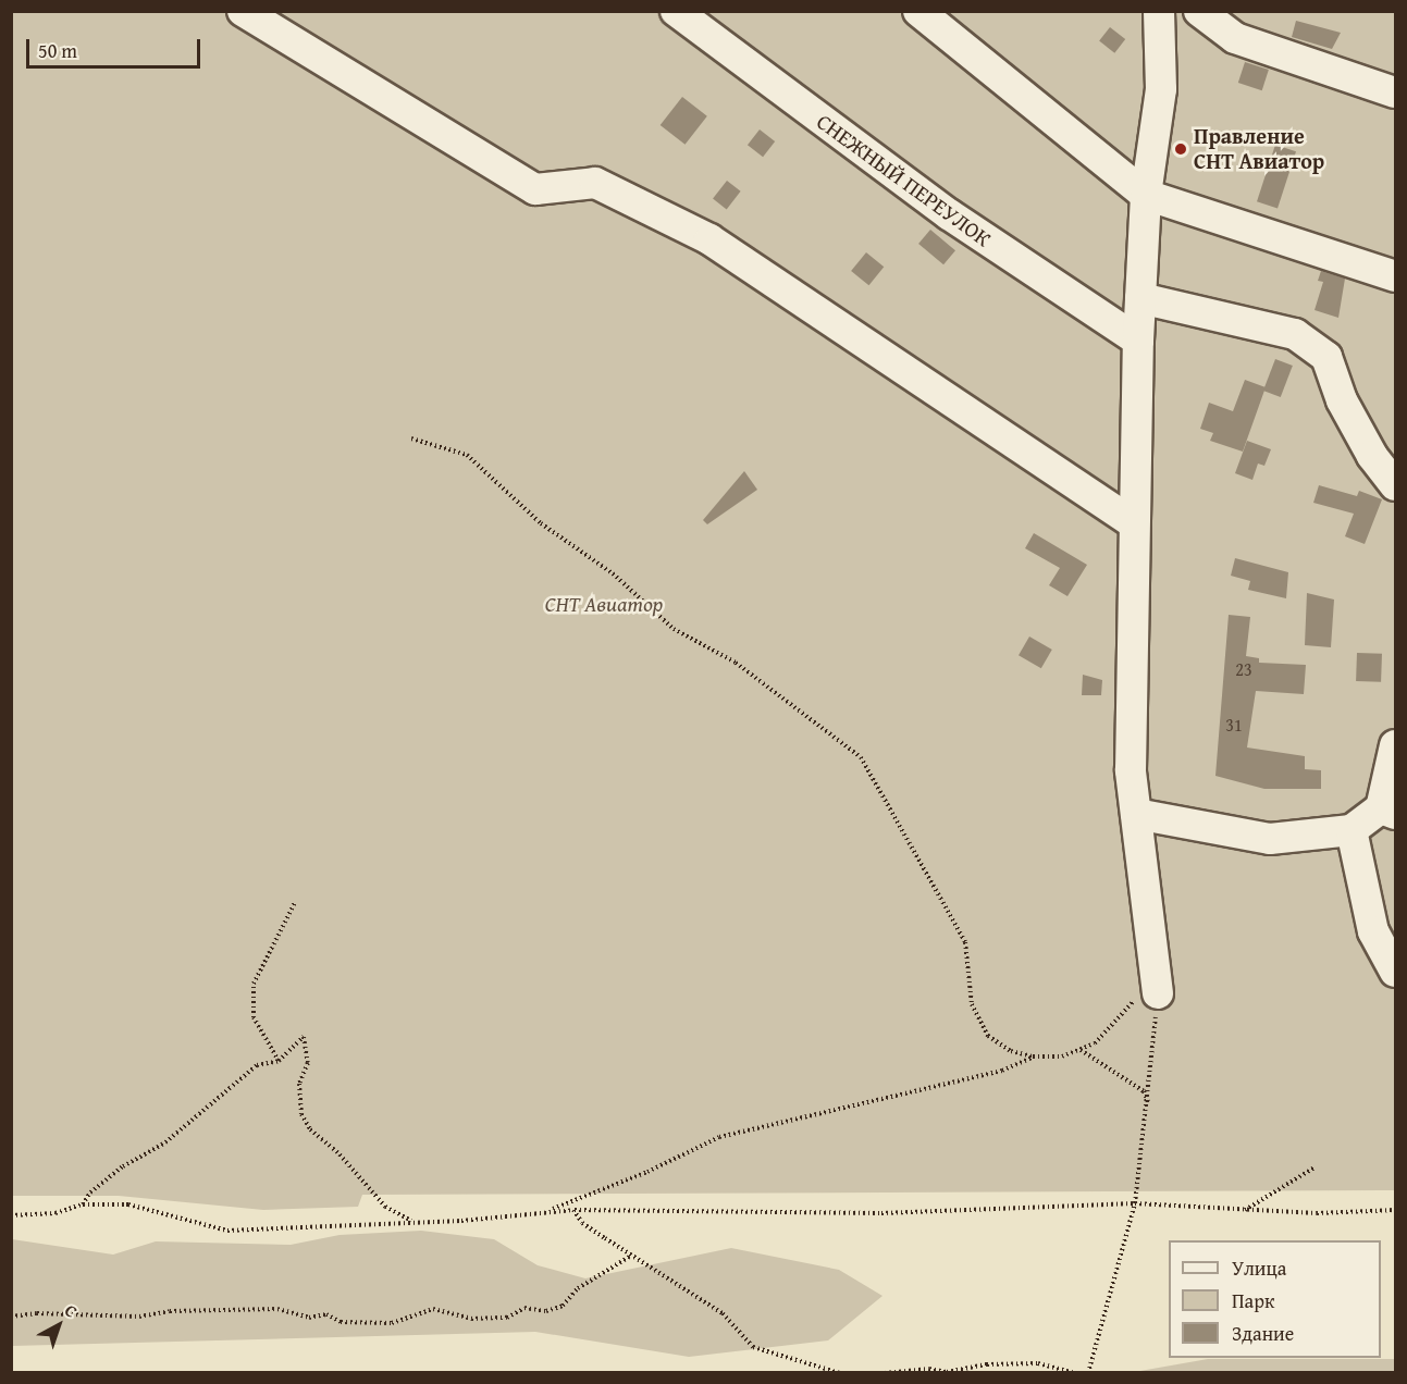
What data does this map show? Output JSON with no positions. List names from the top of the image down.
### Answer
{
  "streets": {
    "lane": ["СНЕЖНЫЙ ПЕРЕУЛОК"]
  },
  "parks": ["СНТ Авиатор"],
  "places": ["Правление СНТ Авиатор"],
  "house_numbers": ["23", "31"],
  "legend": ["Улица", "Парк", "Здание"],
  "scale_bar": "50 m",
  "north": "top right"
}
